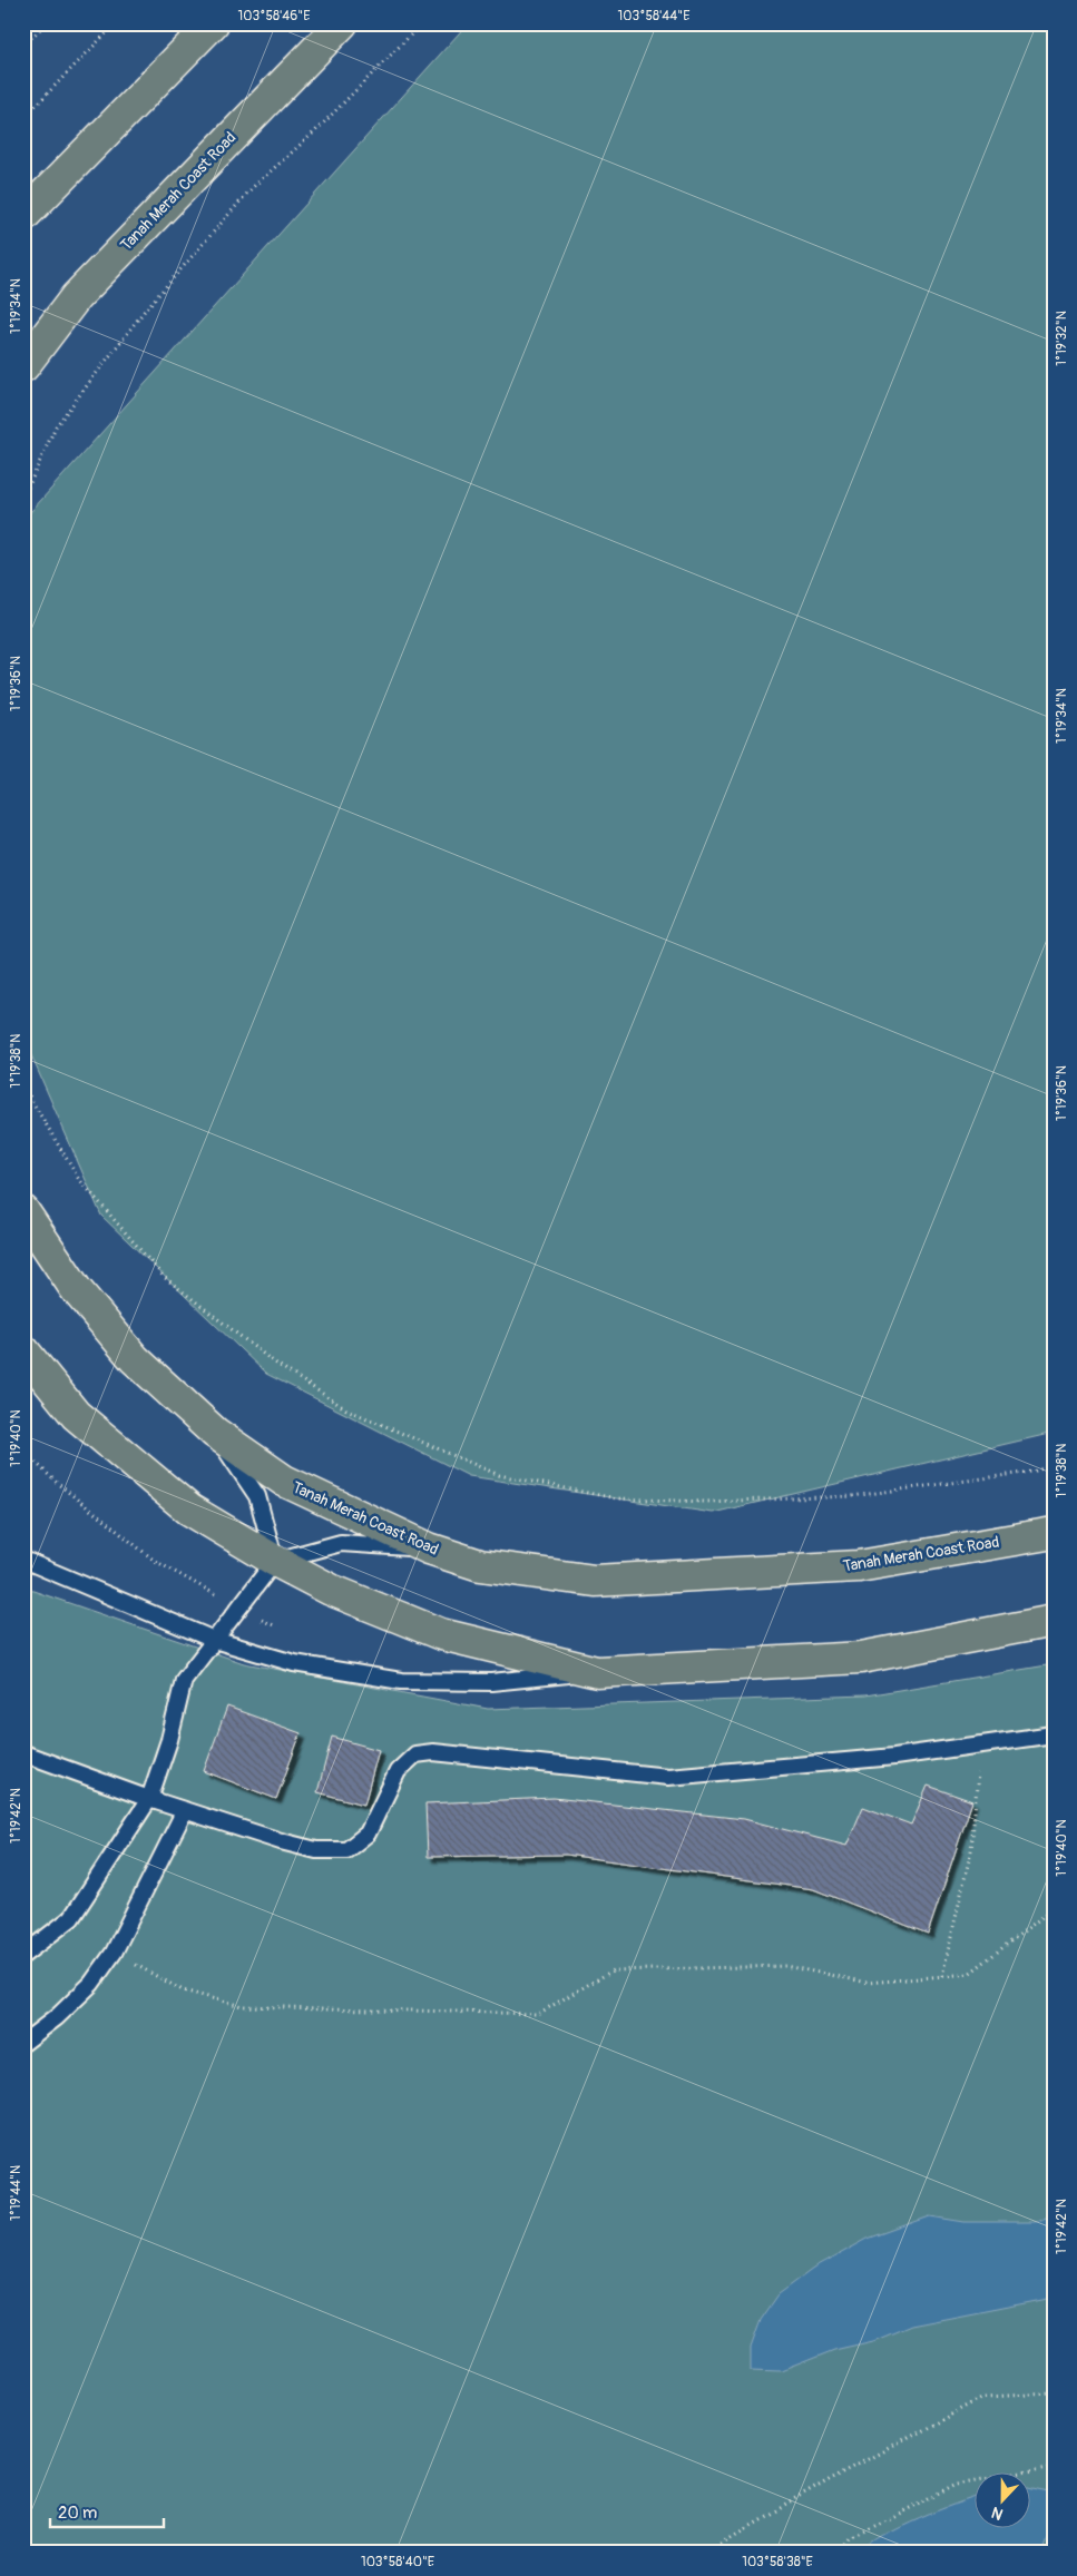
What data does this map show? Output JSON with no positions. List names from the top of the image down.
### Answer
{
  "streets": {
    "main road": ["Tanah Merah Coast Road"]
  },
  "scale_bar": "20 m",
  "north": "bottom",
  "coordinates": [
    "103°58'46\"E",
    "103°58'44\"E",
    "1°19'34\"N",
    "1°19'32\"N",
    "1°19'36\"N",
    "1°19'38\"N",
    "1°19'40\"N",
    "1°19'42\"N",
    "1°19'44\"N",
    "103°58'40\"E",
    "103°58'38\"E"
  ]
}
